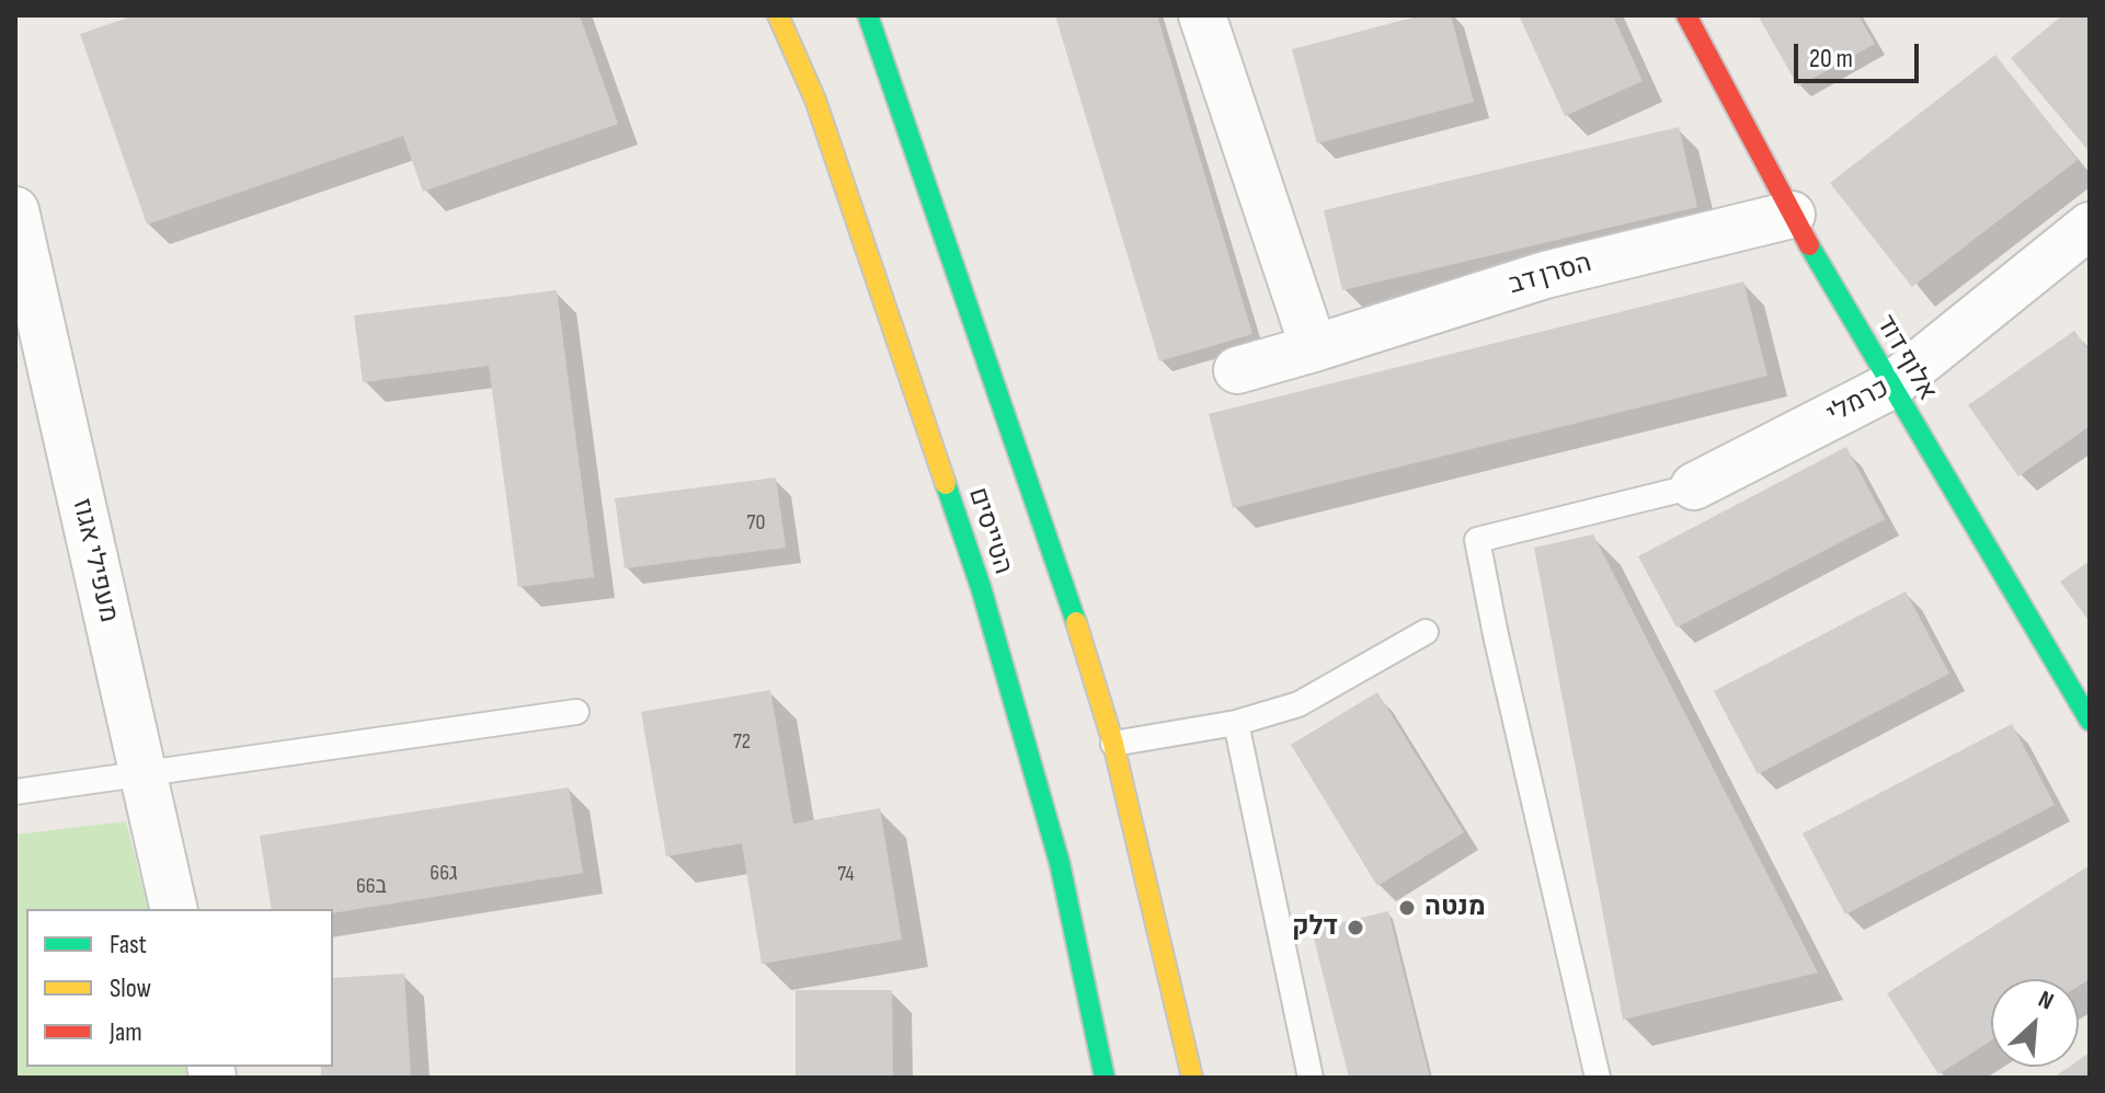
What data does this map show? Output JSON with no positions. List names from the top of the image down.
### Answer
{
  "streets": {
    "main road": ["אלוף דוד", "הטייסים"],
    "street": ["הסרן דב", "כרמלי", "מעפילי אגוז"]
  },
  "crossings": [
    ["הסרן דב", "אלוף דוד"],
    ["אלוף דוד", "כרמלי"]
  ],
  "places": ["מנטה", "דלק"],
  "house_numbers": [
    "70",
    "72",
    "66ג",
    "74",
    "66ב"
  ],
  "legend": ["Fast", "Slow", "Jam"],
  "scale_bar": "20 m",
  "north": "top right"
}
